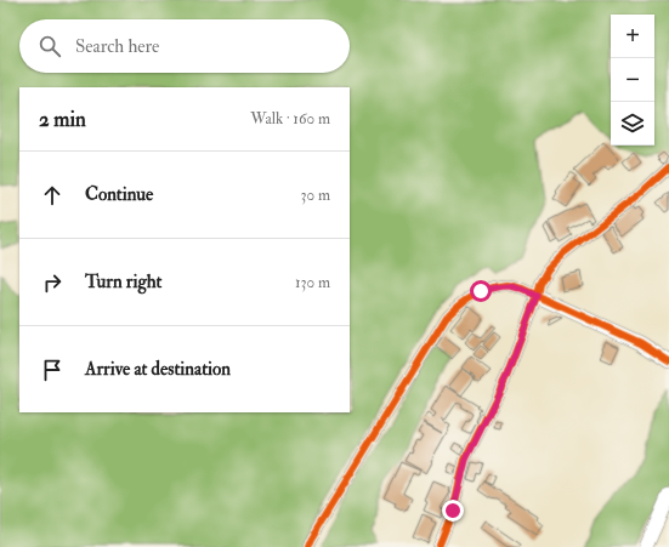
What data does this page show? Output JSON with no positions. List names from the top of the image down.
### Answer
{
  "page": {
    "map_buttons": ["+", "−"],
    "search": "Search here",
    "heading": ["2 min", "Walk · 160 m"],
    "list": [
      ["Continue", "30 m"],
      ["Turn right", "130 m"],
      "Arrive at destination"
    ]
  }
}
